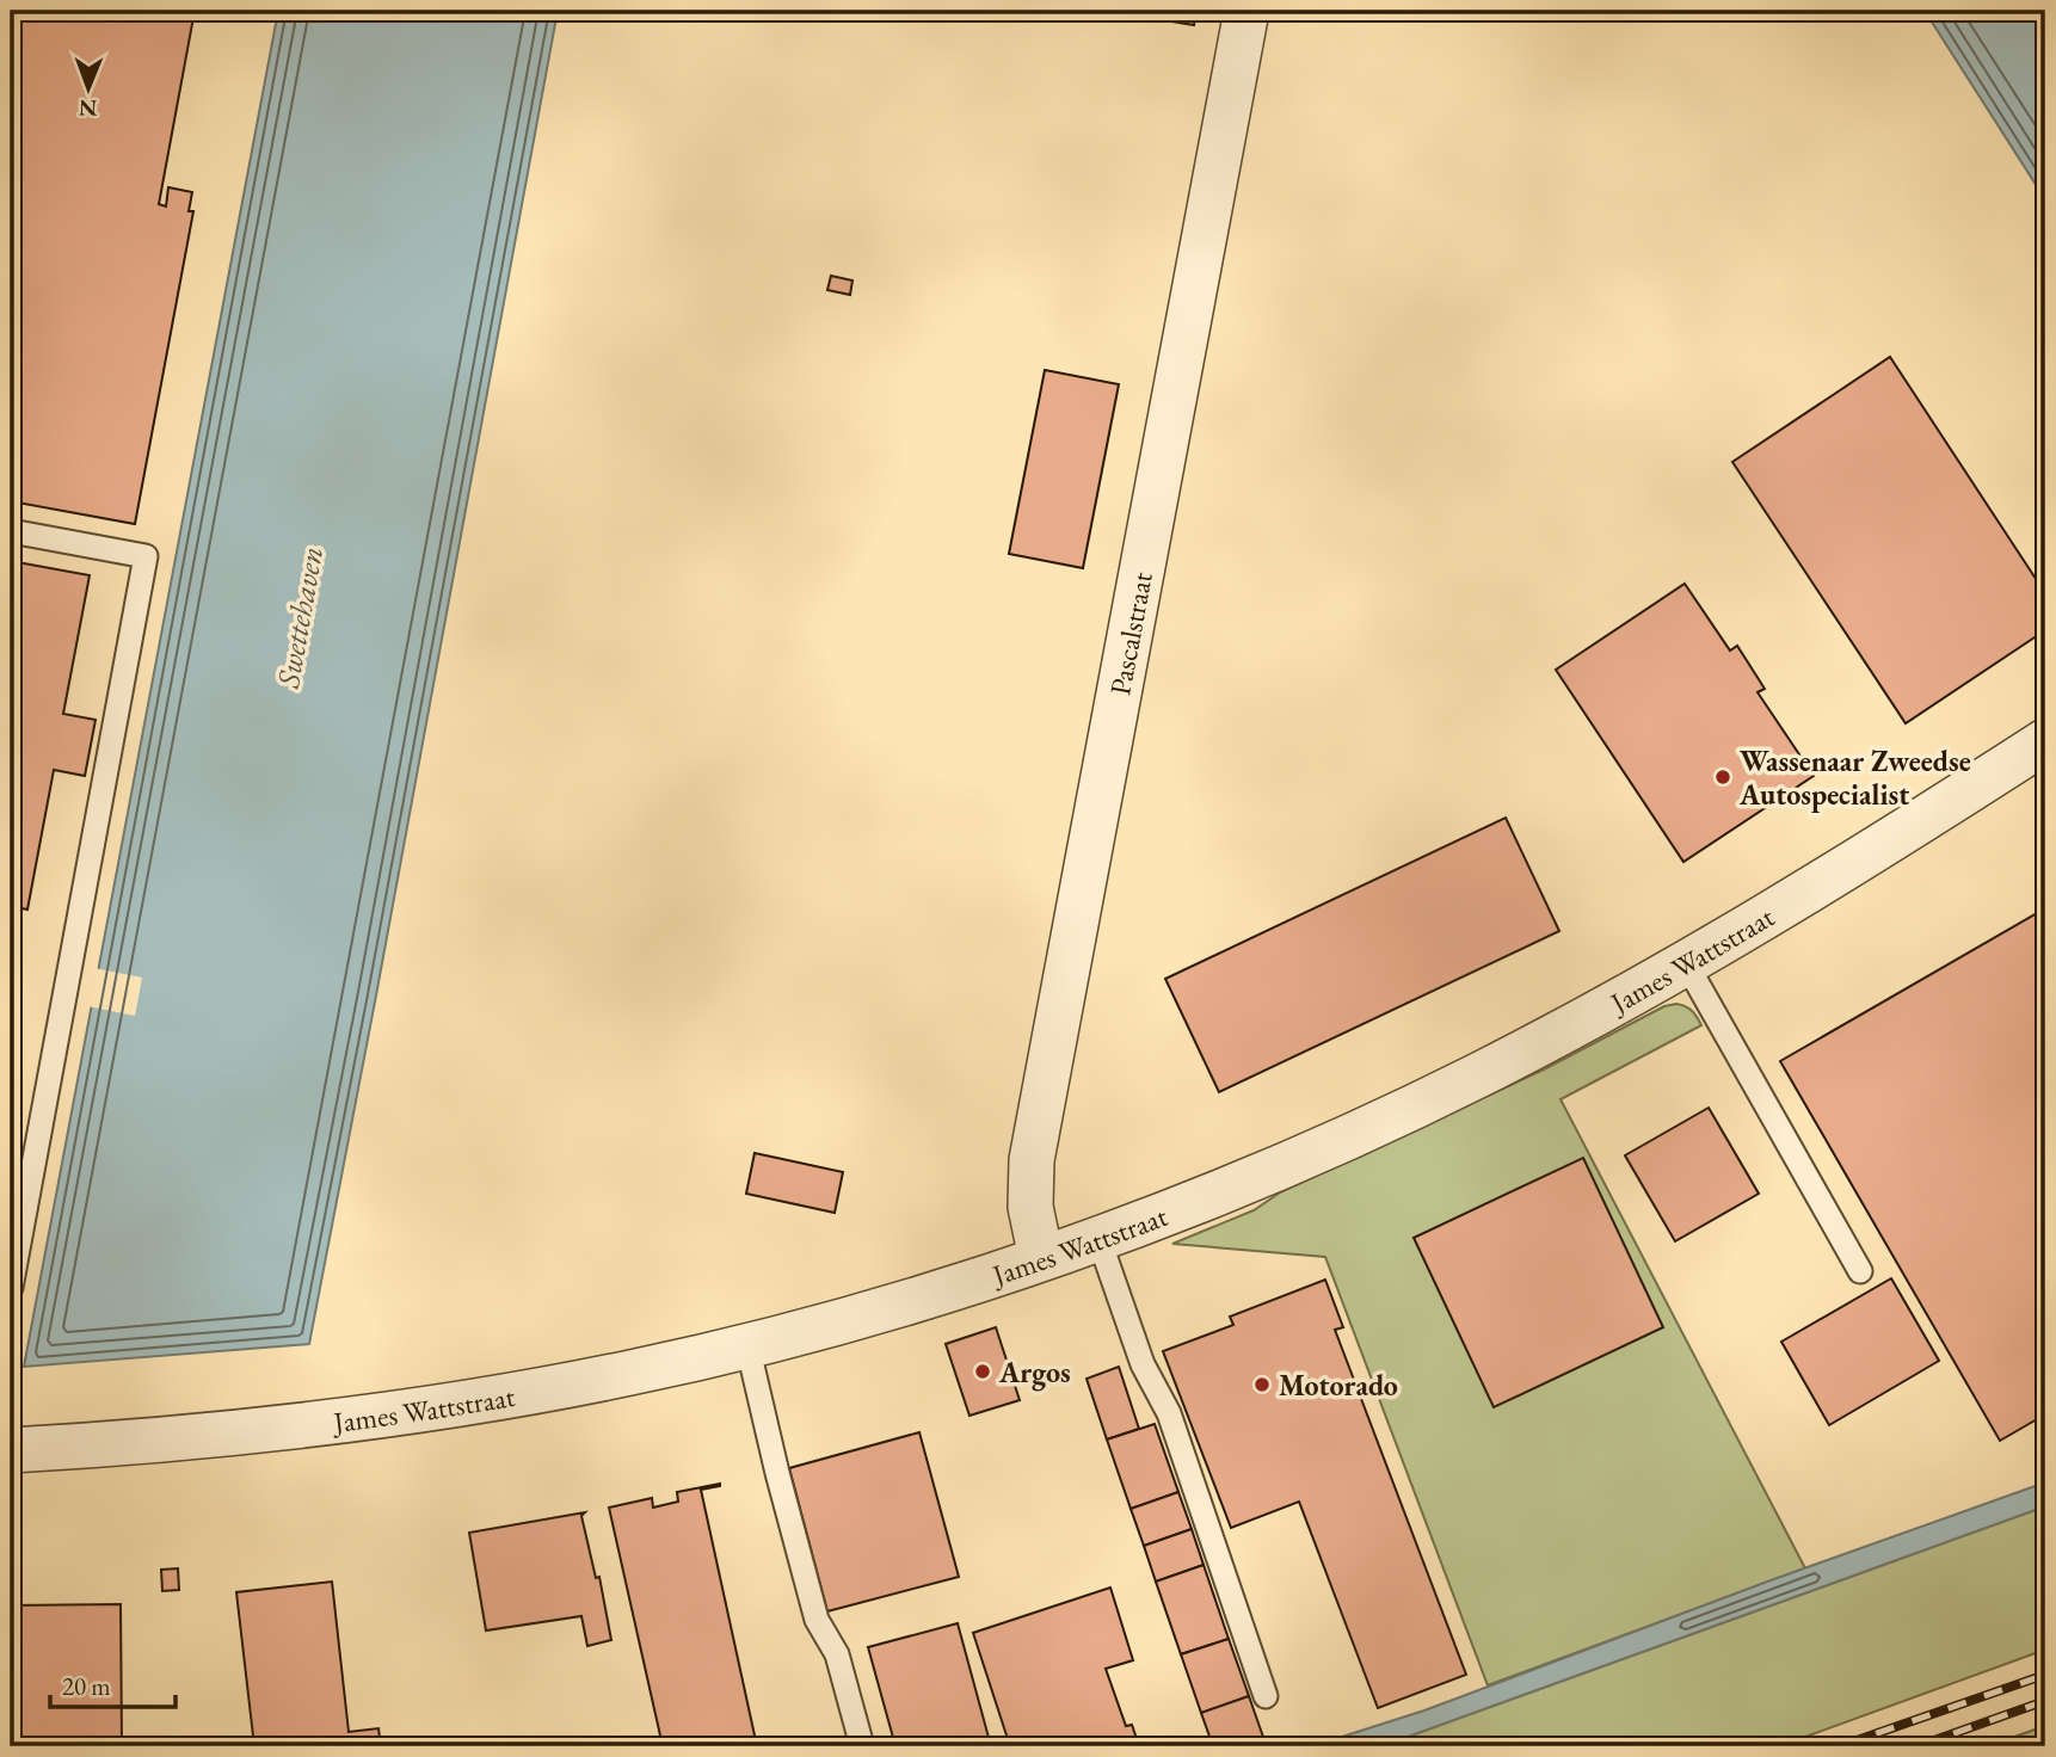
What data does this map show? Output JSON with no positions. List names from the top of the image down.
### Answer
{
  "streets": {
    "street": ["Pascalstraat", "James Wattstraat"]
  },
  "crossings": [
    ["Pascalstraat", "James Wattstraat"]
  ],
  "water": ["Swettehaven"],
  "places": ["Wassenaar Zweedse Autospecialist", "Argos", "Motorado"],
  "scale_bar": "20 m",
  "north": "bottom"
}
